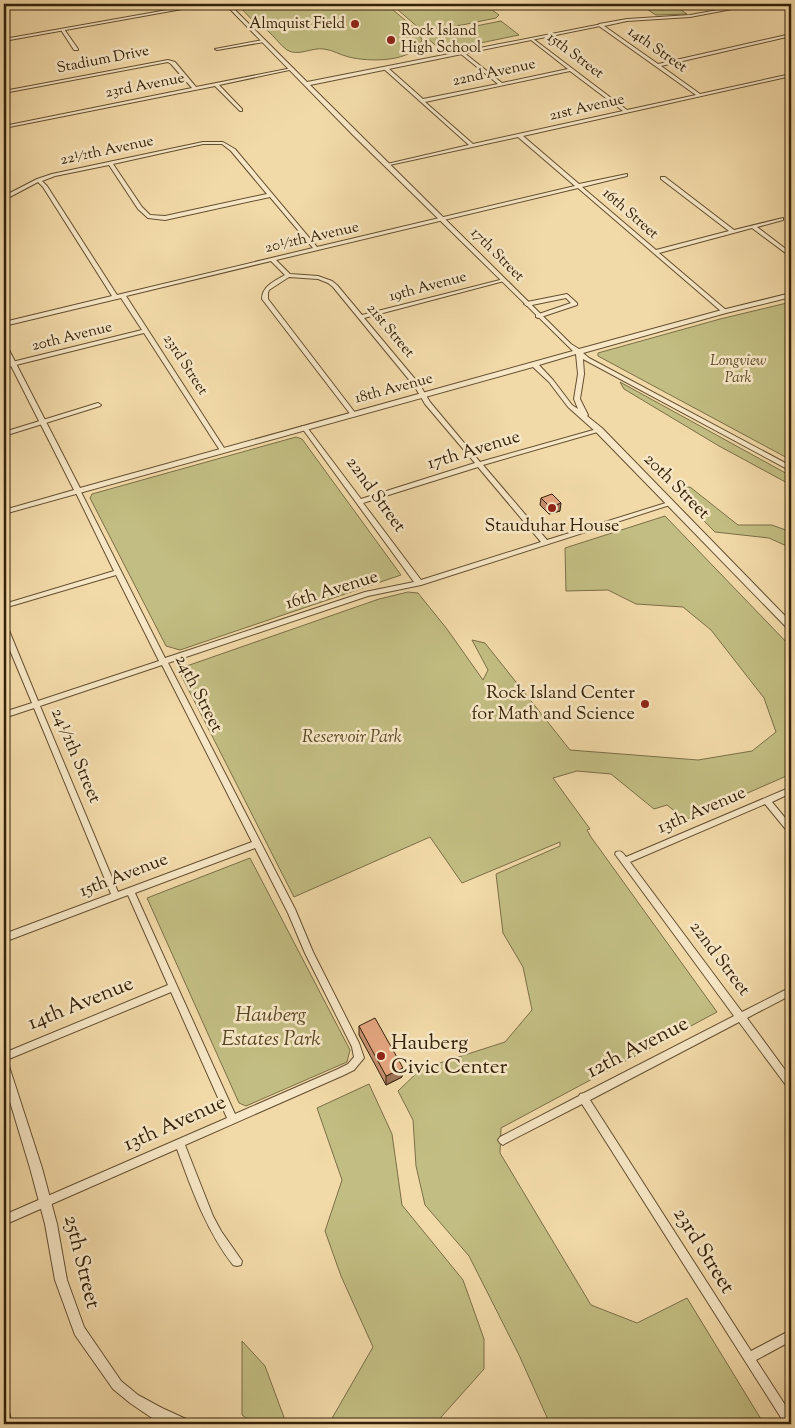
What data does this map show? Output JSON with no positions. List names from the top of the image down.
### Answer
{
  "streets": {
    "street": [
      "14th Street",
      "15th Street",
      "Stadium Drive",
      "22nd Avenue",
      "23rd Avenue",
      "21st Avenue",
      "22½th Avenue",
      "16th Street",
      "20½th Avenue",
      "17th Street",
      "19th Avenue",
      "21st Street",
      "20th Avenue",
      "23rd Street",
      "18th Avenue",
      "17th Avenue",
      "20th Street",
      "22nd Street",
      "16th Avenue",
      "24th Street",
      "24½th Street",
      "13th Avenue",
      "15th Avenue",
      "14th Avenue",
      "12th Avenue",
      "25th Street"
    ]
  },
  "crossings": [
    ["14th Street", "21st Avenue"],
    ["15th Street", "22nd Avenue"],
    ["15th Street", "21st Avenue"],
    ["Stadium Drive", "23rd Avenue"],
    ["23rd Avenue", "17th Street"],
    ["21st Avenue", "16th Street"],
    ["21st Avenue", "17th Street"],
    ["16th Street", "20½th Avenue"],
    ["16th Street", "18th Avenue"],
    ["20½th Avenue", "17th Street"],
    ["20½th Avenue", "23rd Street"],
    ["17th Street", "19th Avenue"],
    ["17th Street", "18th Avenue"],
    ["19th Avenue", "21st Street"],
    ["21st Street", "18th Avenue"],
    ["21st Street", "17th Avenue"],
    ["21st Street", "16th Avenue"],
    ["20th Avenue", "23rd Street"],
    ["20th Avenue", "24th Street"],
    ["23rd Street", "18th Avenue"],
    ["23rd Street", "12th Avenue"],
    ["18th Avenue", "22nd Street"],
    ["18th Avenue", "24th Street"],
    ["17th Avenue", "20th Street"],
    ["17th Avenue", "22nd Street"],
    ["20th Street", "16th Avenue"],
    ["22nd Street", "16th Avenue"],
    ["22nd Street", "13th Avenue"],
    ["22nd Street", "12th Avenue"],
    ["16th Avenue", "24th Street"],
    ["16th Avenue", "24½th Street"],
    ["24th Street", "13th Avenue"],
    ["24th Street", "15th Avenue"],
    ["24½th Street", "15th Avenue"],
    ["13th Avenue", "25th Street"]
  ],
  "parks": ["Longview Park", "Reservoir Park", "Hauberg Estates Park"],
  "places": [
    "Almquist Field",
    "Rock Island High School",
    "Stauduhar House",
    "Rock Island Center for Math and Science",
    "Hauberg Civic Center"
  ]
}
